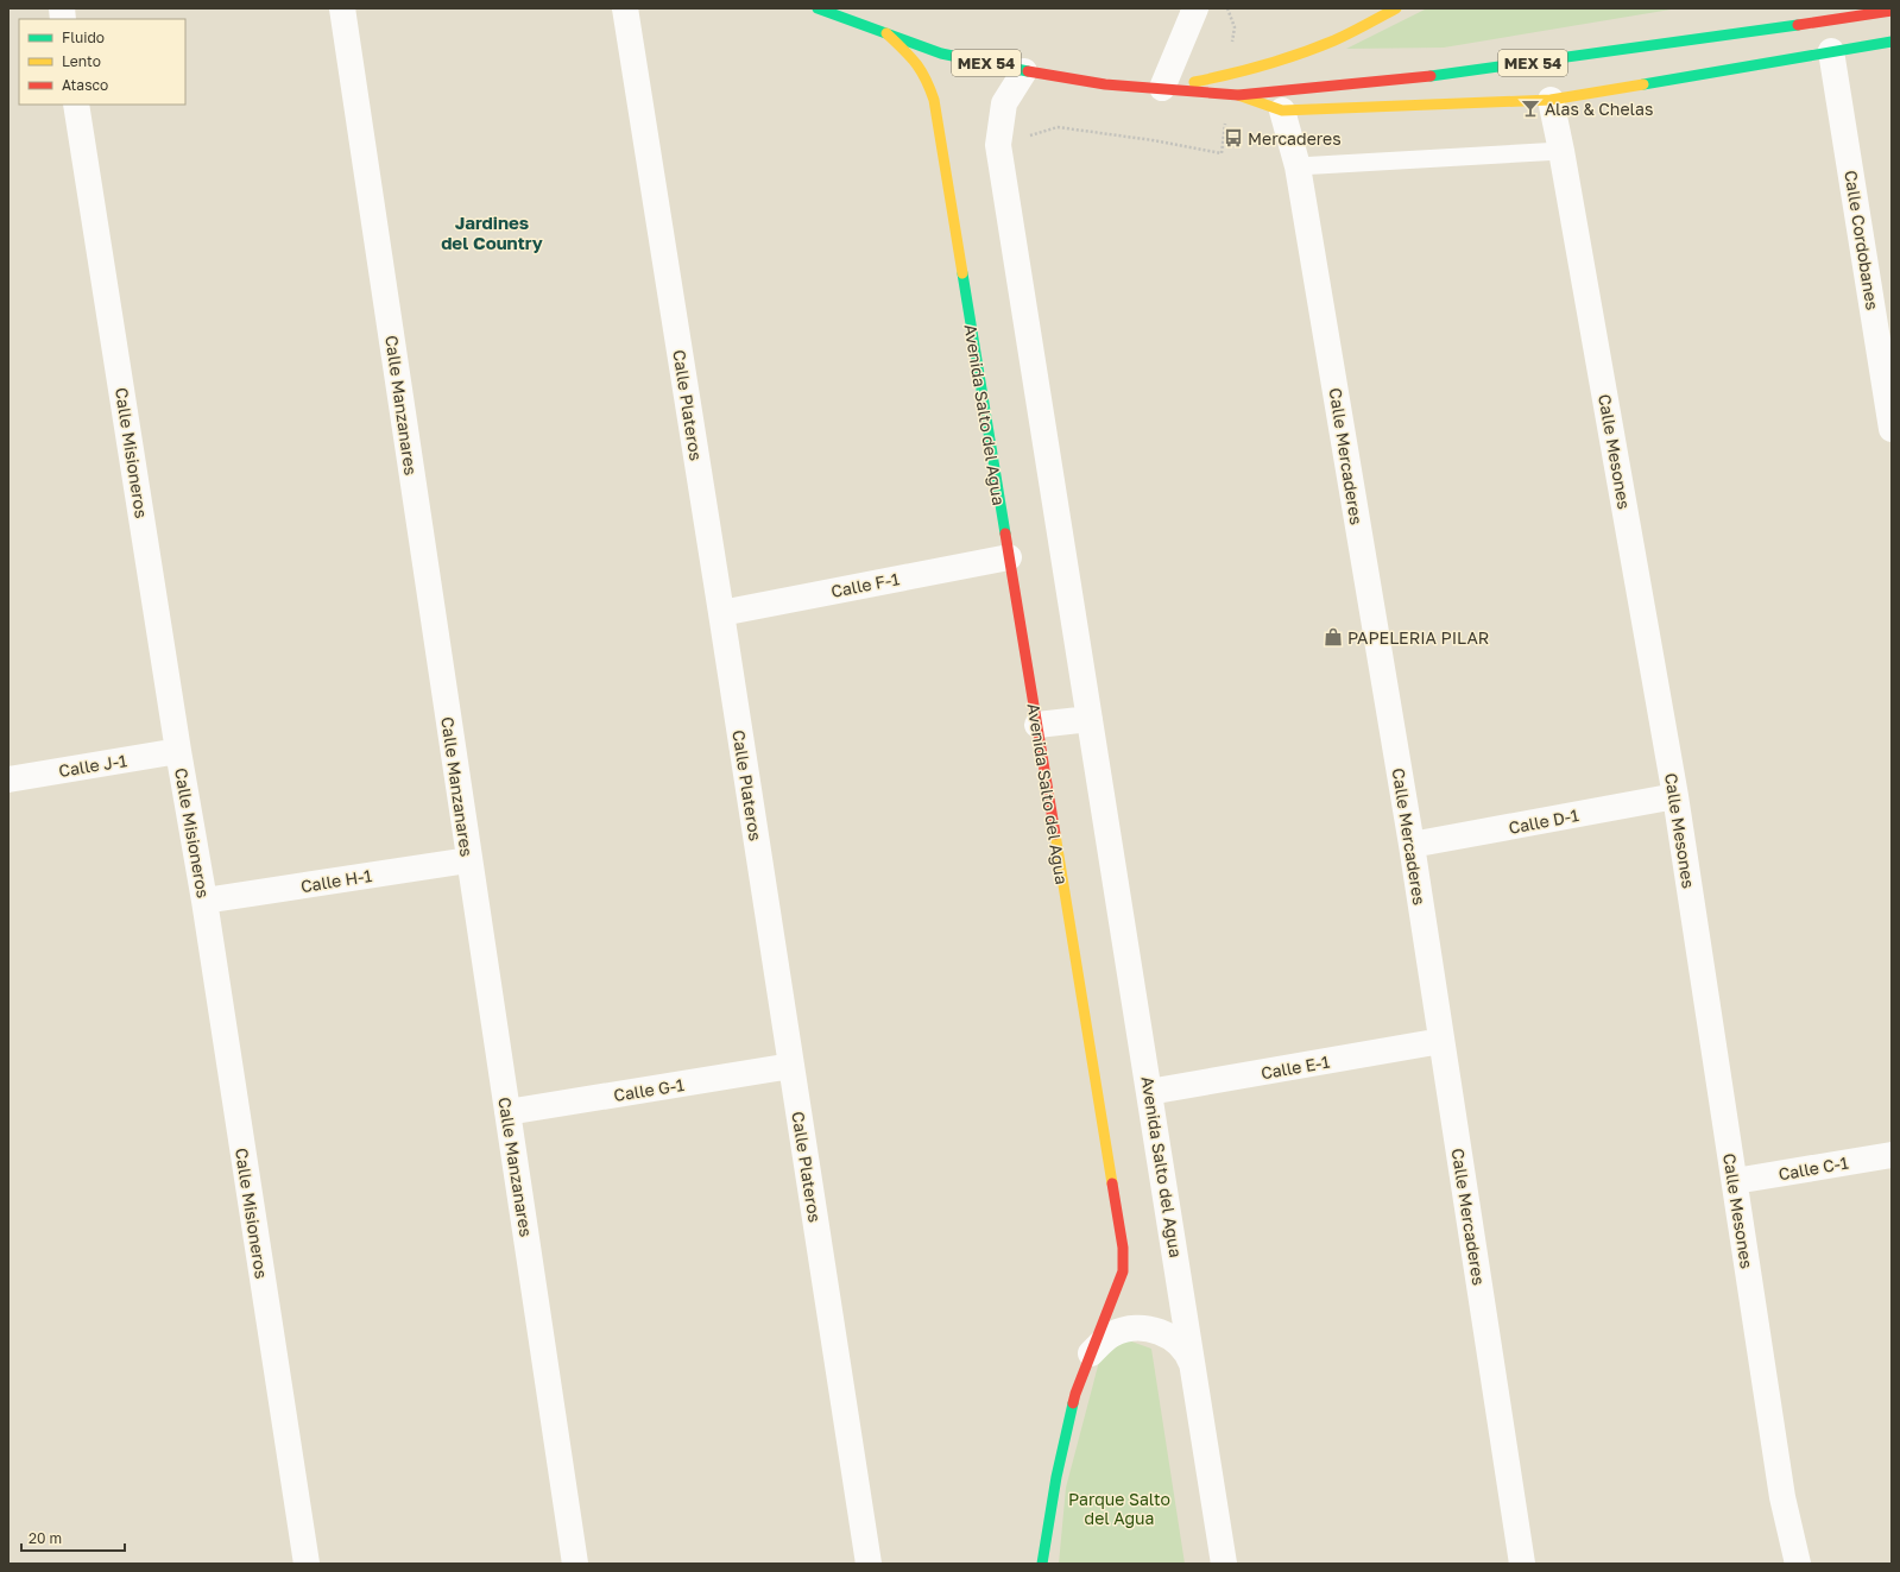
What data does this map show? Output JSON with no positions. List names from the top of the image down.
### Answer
{
  "streets": {
    "main road": ["MEX 54", "Avenida Salto del Agua"],
    "street": [
      "Calle Cordobanes",
      "Calle Manzanares",
      "Calle Plateros",
      "Calle Mesones",
      "Calle Misioneros",
      "Calle Mercaderes",
      "Calle F-1",
      "Calle J-1",
      "Calle D-1",
      "Calle H-1",
      "Calle E-1",
      "Calle G-1",
      "Calle C-1"
    ]
  },
  "crossings": [
    ["MEX 54", "Calle Cordobanes"],
    ["MEX 54", "Avenida Salto del Agua"],
    ["MEX 54", "Calle Mesones"],
    ["MEX 54", "Calle Mercaderes"],
    ["Calle Manzanares", "Calle H-1"],
    ["Calle Manzanares", "Calle G-1"],
    ["Calle Plateros", "Calle F-1"],
    ["Calle Plateros", "Calle G-1"],
    ["Avenida Salto del Agua", "Calle F-1"],
    ["Avenida Salto del Agua", "Calle E-1"],
    ["Calle Mesones", "Calle D-1"],
    ["Calle Mesones", "Calle C-1"],
    ["Calle Misioneros", "Calle J-1"],
    ["Calle Misioneros", "Calle H-1"],
    ["Calle Mercaderes", "Calle D-1"],
    ["Calle Mercaderes", "Calle E-1"]
  ],
  "districts": ["Jardines del Country"],
  "parks": ["Parque Salto del Agua"],
  "places": {
    "bar": ["Alas & Chelas"],
    "bus stop": ["Mercaderes"],
    "shop": ["PAPELERIA PILAR"]
  },
  "legend": ["Fluido", "Lento", "Atasco"],
  "scale_bar": "20 m"
}
